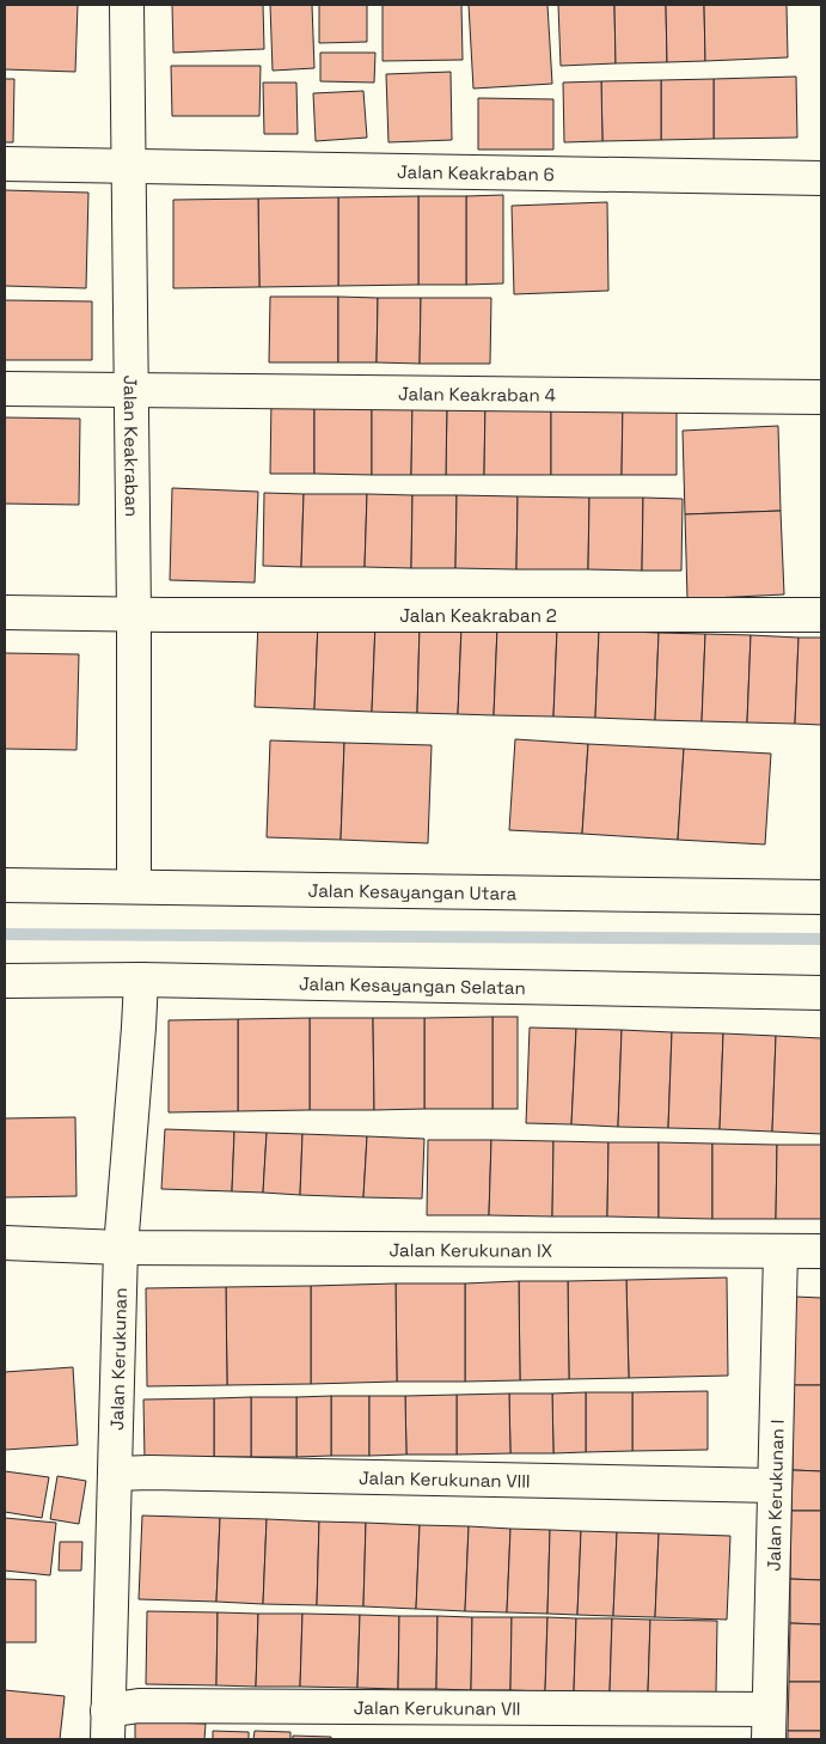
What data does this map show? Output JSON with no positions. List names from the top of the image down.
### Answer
{
  "streets": {
    "street": [
      "Jalan Keakraban 6",
      "Jalan Keakraban 4",
      "Jalan Keakraban",
      "Jalan Keakraban 2",
      "Jalan Kesayangan Utara",
      "Jalan Kesayangan Selatan",
      "Jalan Kerukunan IX",
      "Jalan Kerukunan",
      "Jalan Kerukunan VIII",
      "Jalan Kerukunan I",
      "Jalan Kerukunan VII"
    ]
  },
  "crossings": [
    ["Jalan Keakraban 6", "Jalan Keakraban"],
    ["Jalan Keakraban 4", "Jalan Keakraban"],
    ["Jalan Keakraban", "Jalan Keakraban 2"],
    ["Jalan Keakraban", "Jalan Kesayangan Utara"],
    ["Jalan Kesayangan Selatan", "Jalan Kerukunan"],
    ["Jalan Kerukunan IX", "Jalan Kerukunan"],
    ["Jalan Kerukunan IX", "Jalan Kerukunan I"],
    ["Jalan Kerukunan", "Jalan Kerukunan VIII"],
    ["Jalan Kerukunan", "Jalan Kerukunan VII"],
    ["Jalan Kerukunan VIII", "Jalan Kerukunan I"],
    ["Jalan Kerukunan I", "Jalan Kerukunan VII"]
  ]
}
